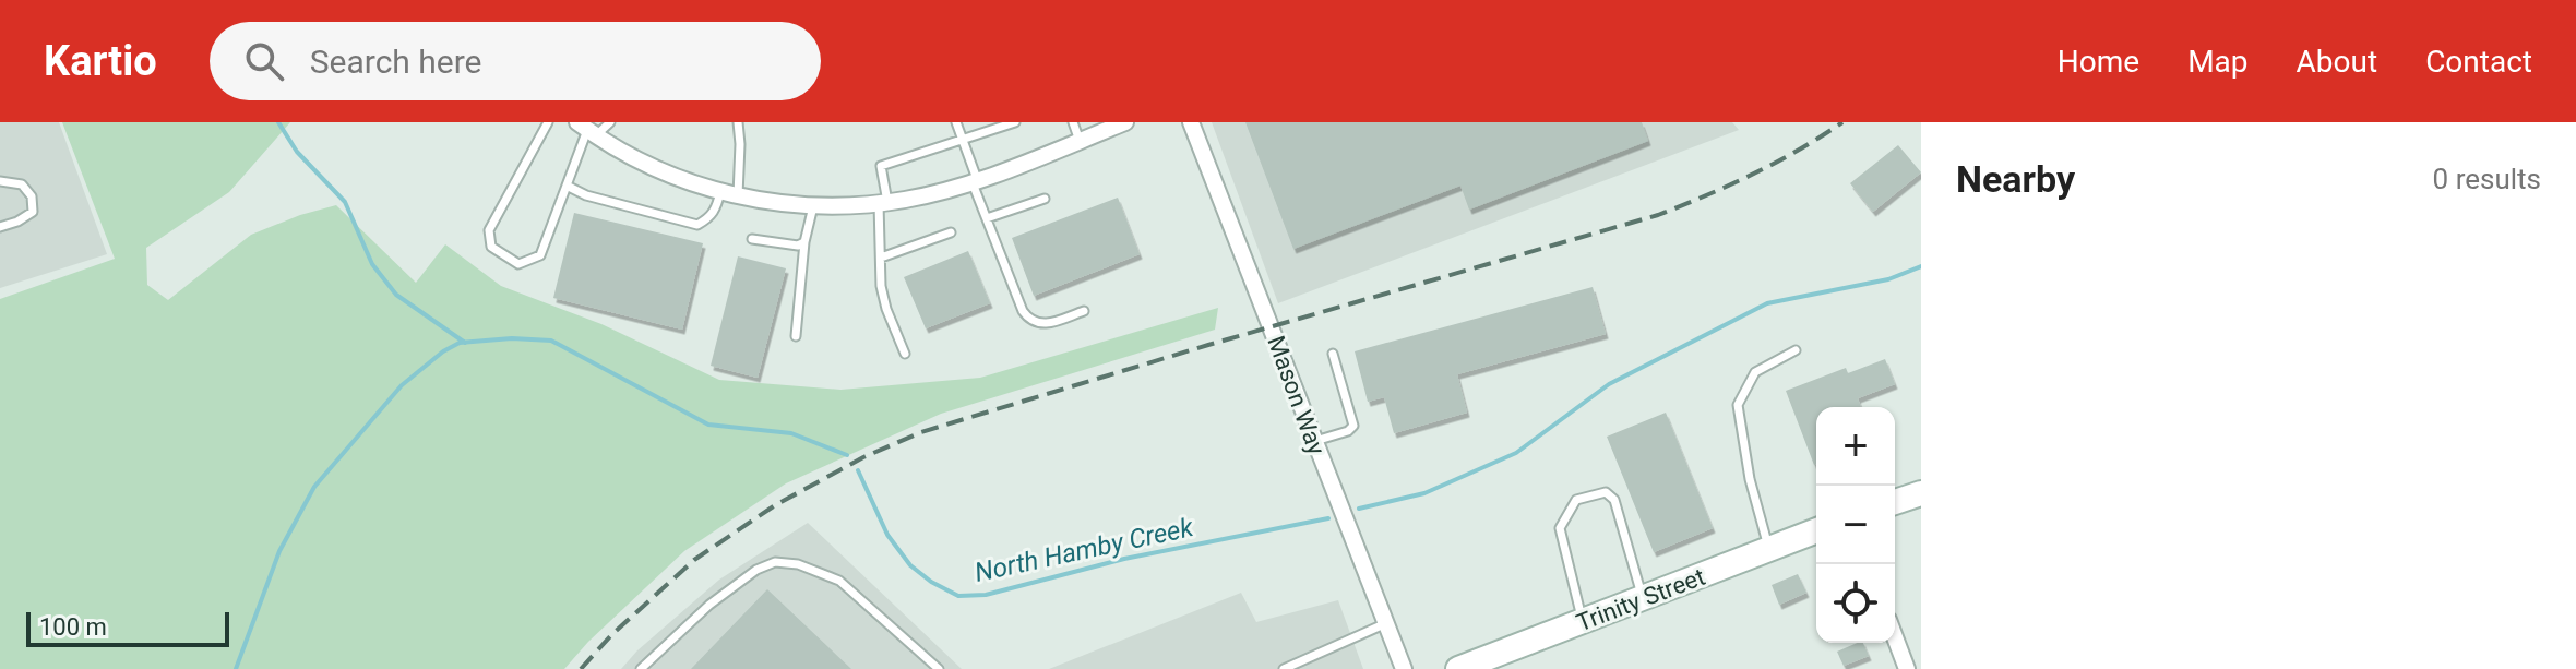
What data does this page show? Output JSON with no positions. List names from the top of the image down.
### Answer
{
  "streets": {
    "street": ["Mason Way", "Trinity Street"]
  },
  "water": ["North Hamby Creek"],
  "scale_bar": "100 m",
  "page": {
    "header": "Kartio",
    "search": "Search here",
    "nav": [
      "Home",
      "Map",
      "About",
      "Contact"
    ],
    "heading": ["Nearby", "0 results"],
    "map_buttons": ["+", "−"],
    "scale": "100 m"
  }
}
